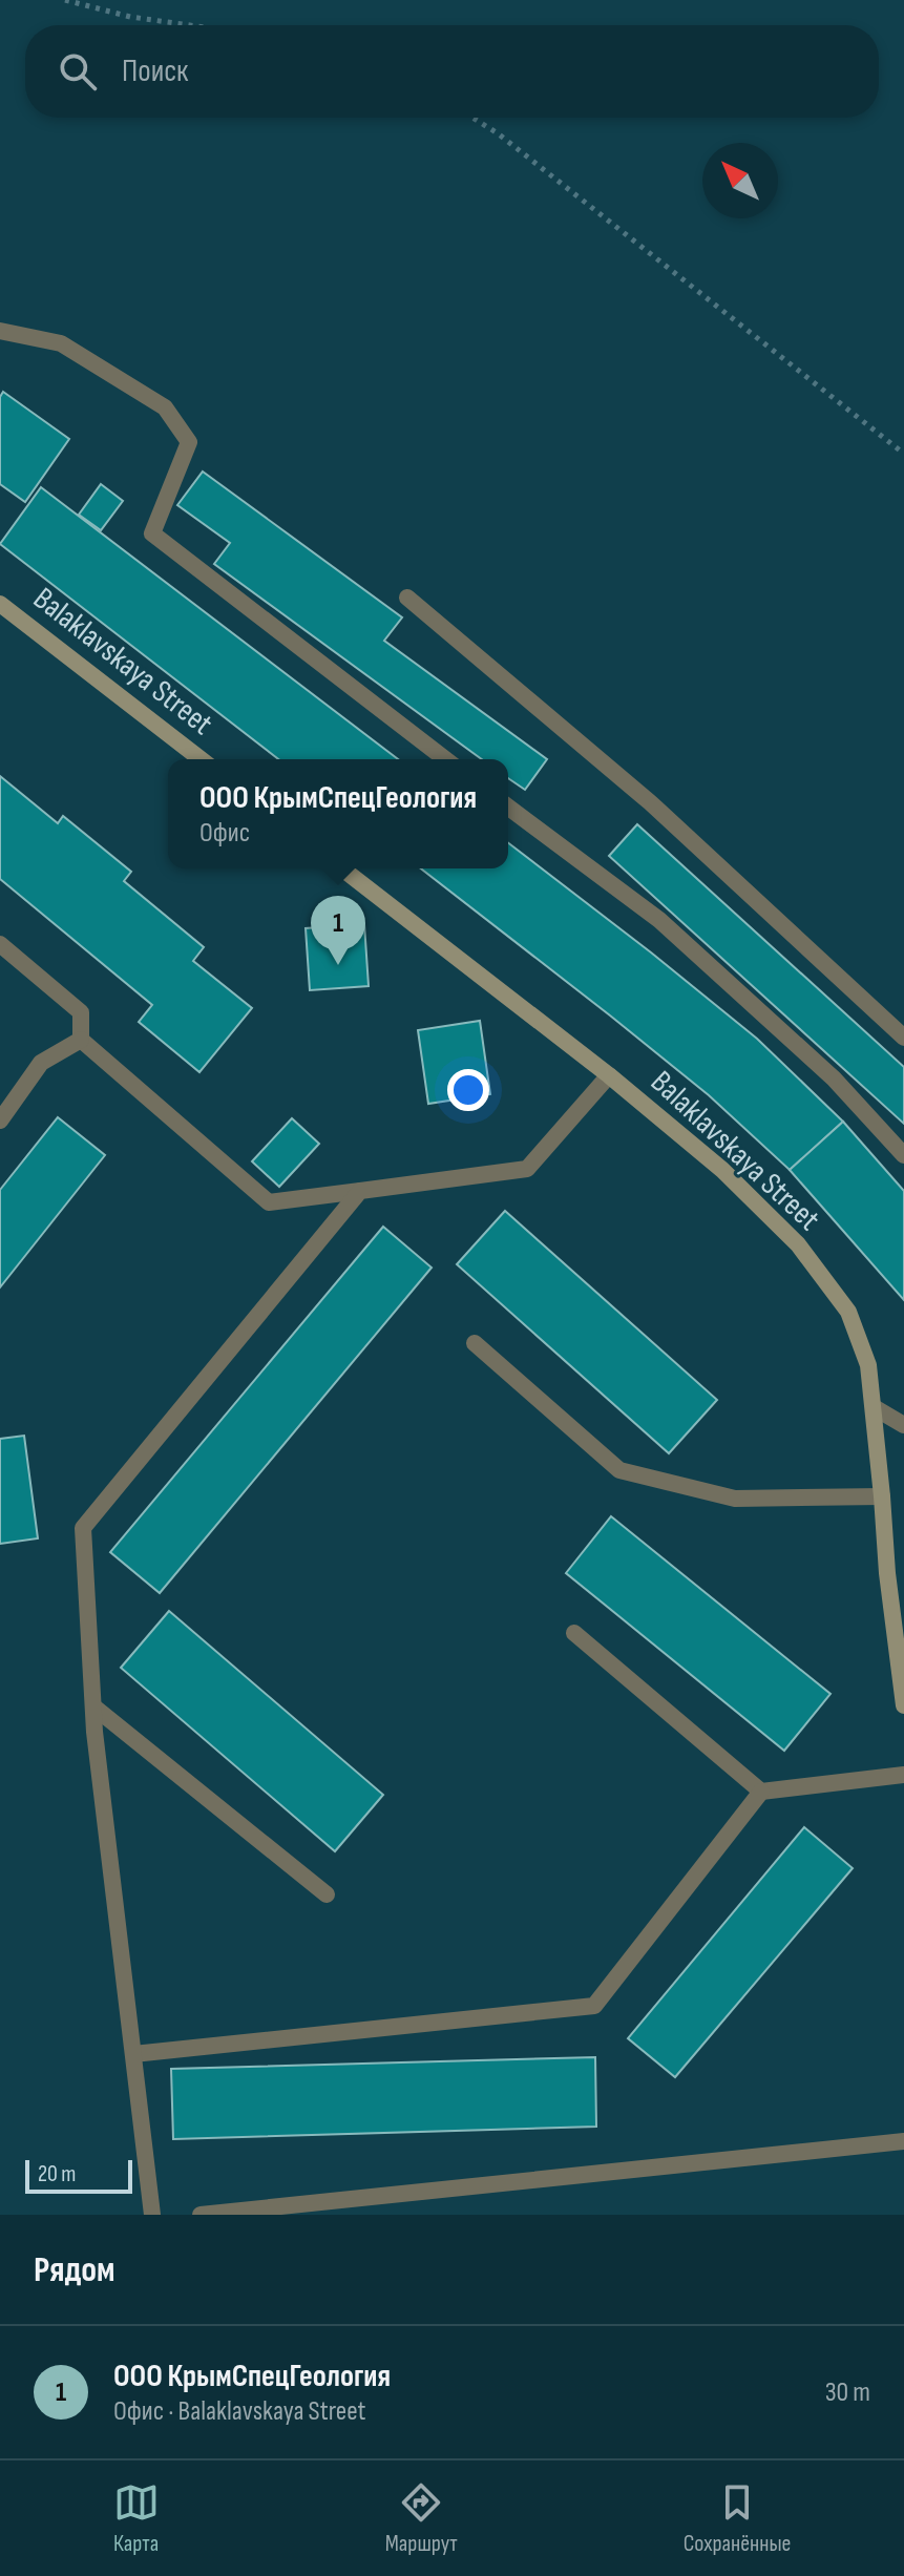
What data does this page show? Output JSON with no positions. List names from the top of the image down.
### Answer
{
  "streets": {
    "main road": ["Balaklavskaya Street"]
  },
  "scale_bar": "20 m",
  "north": "top left",
  "page": {
    "search": "Поиск",
    "popup": ["ООО КрымСпецГеология", "Офис"],
    "pins": "1",
    "scale": "20 m",
    "heading": "Рядом",
    "list": [
      {
        "mark": "1",
        "name": "ООО КрымСпецГеология",
        "note": "Офис · Balaklavskaya Street",
        "value": "30 m"
      }
    ],
    "nav": ["Карта", "Маршрут", "Сохранённые"]
  }
}
